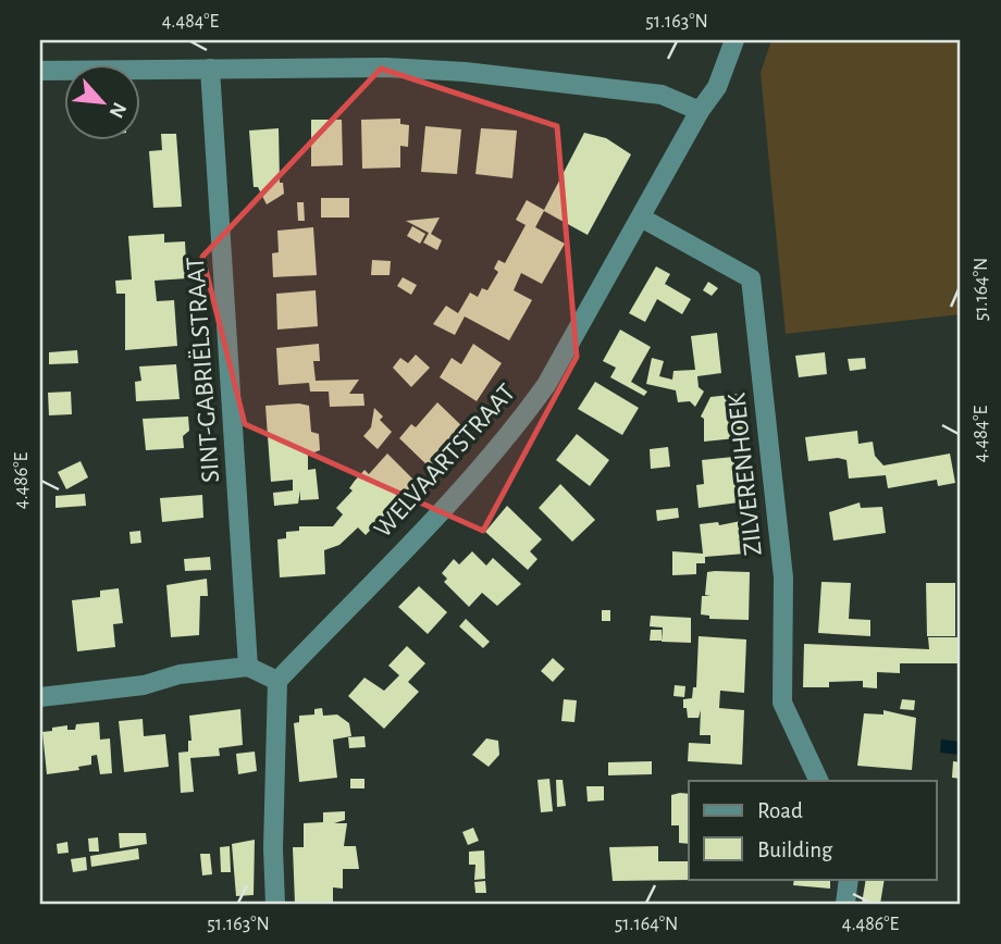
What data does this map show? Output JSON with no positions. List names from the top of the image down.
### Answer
{
  "streets": {
    "street": ["SINT-GABRIËLSTRAAT", "WELVAARTSTRAAT", "ZILVERENHOEK"]
  },
  "crossings": [
    ["WELVAARTSTRAAT", "ZILVERENHOEK"]
  ],
  "legend": ["Road", "Building"],
  "north": "bottom right",
  "coordinates": [
    "4.484°E",
    "51.163°N",
    "51.164°N",
    "4.486°E"
  ]
}
